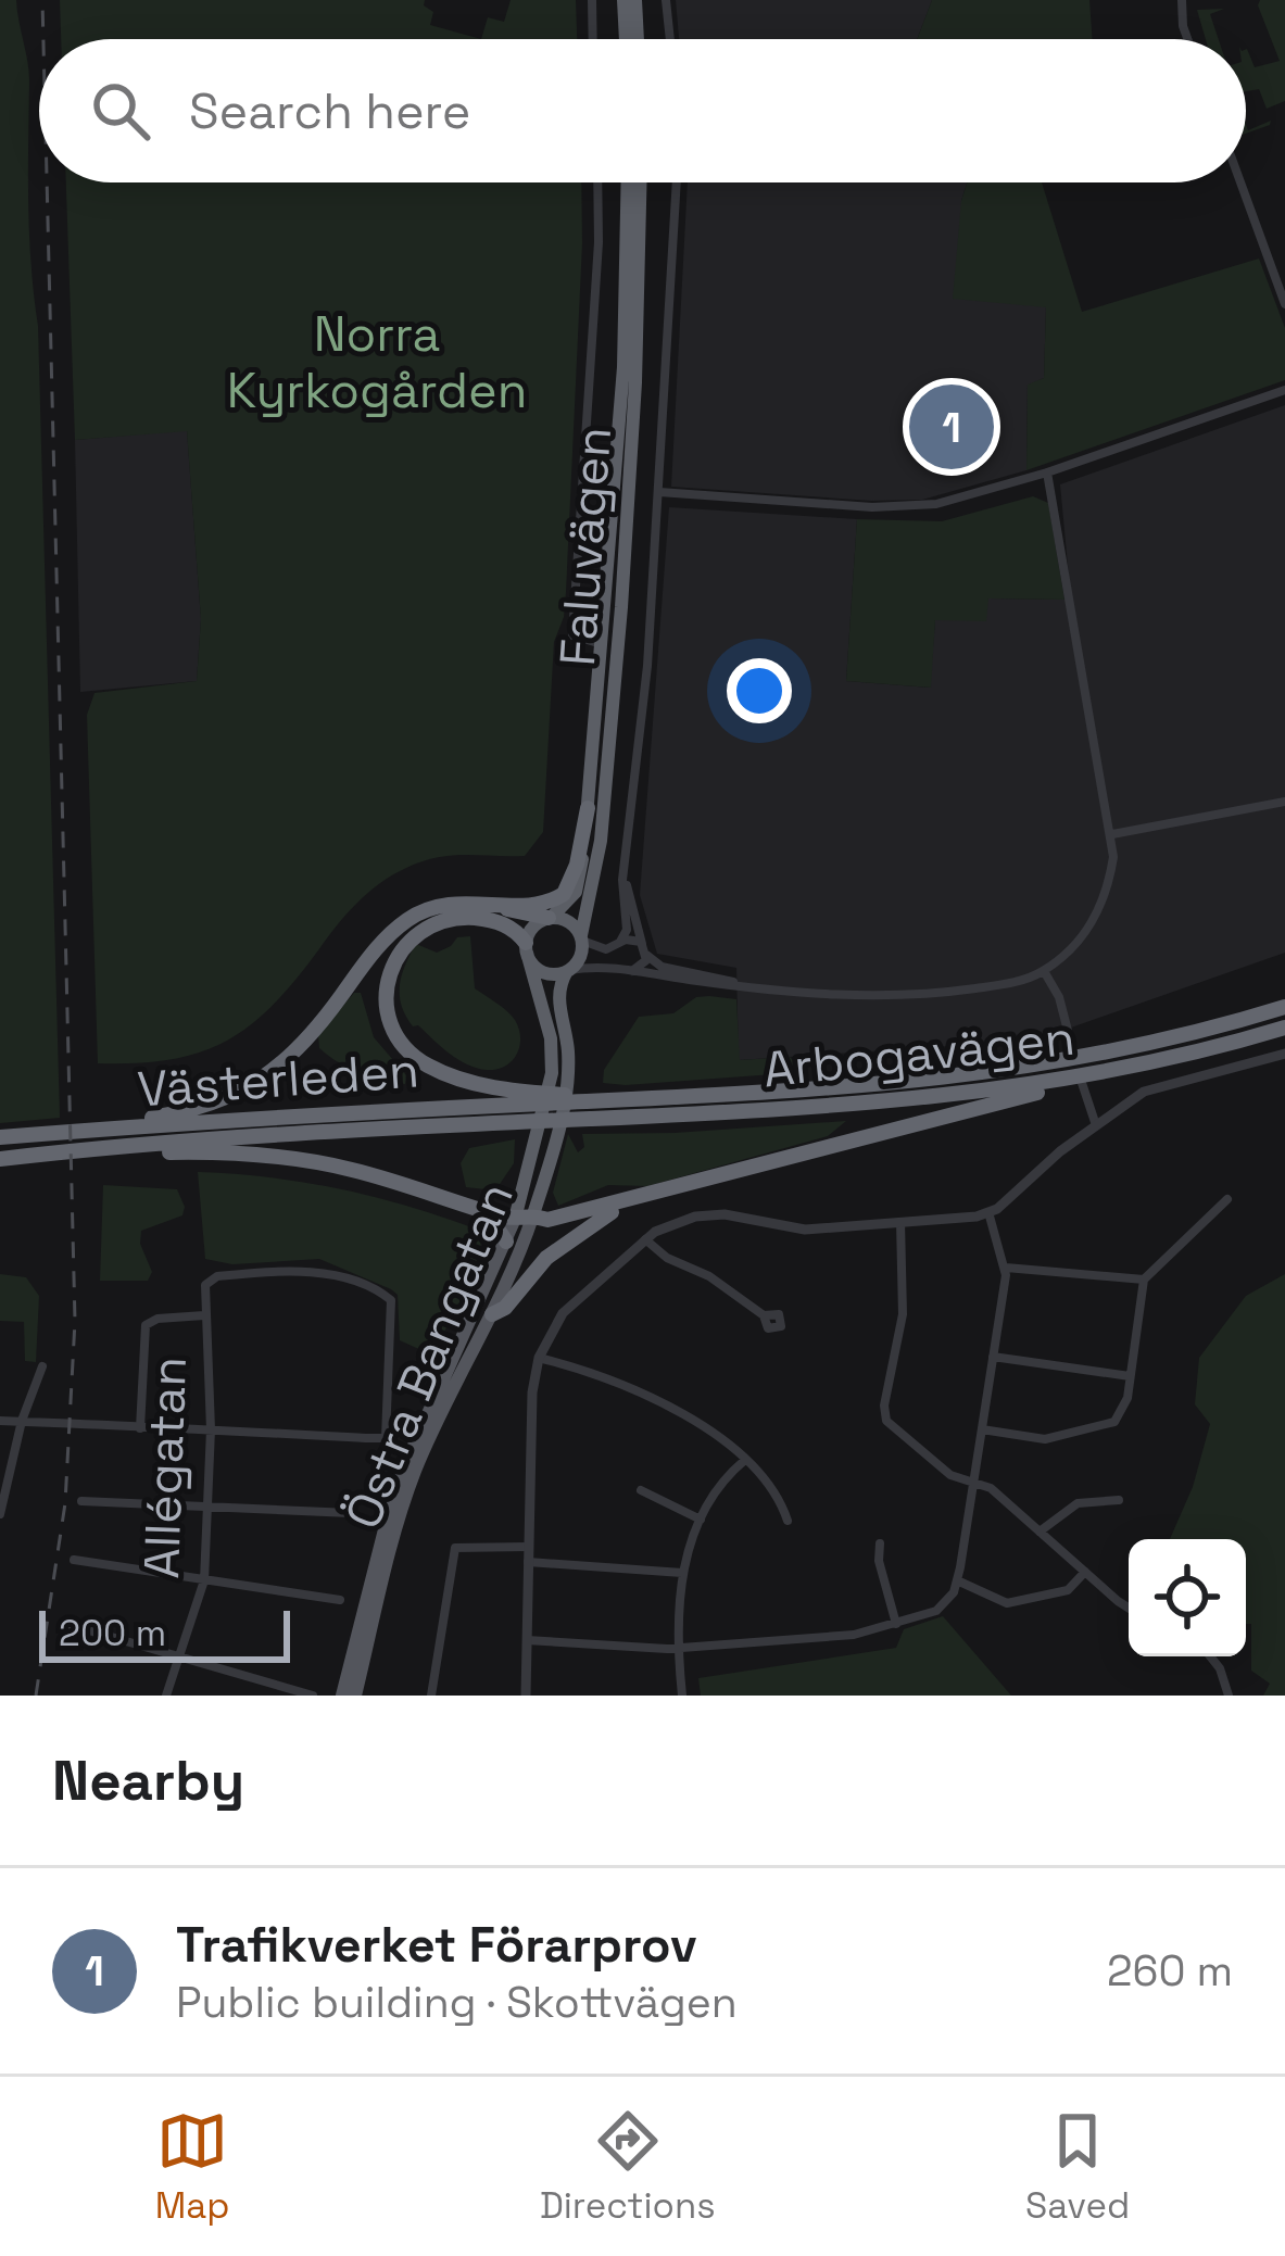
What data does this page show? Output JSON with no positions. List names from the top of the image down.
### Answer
{
  "streets": {
    "highway": [
      "Faluvägen",
      "Arbogavägen",
      "Västerleden",
      "Östra Bangatan"
    ],
    "street": ["Allégatan"]
  },
  "crossings": [
    ["Arbogavägen", "Västerleden"],
    ["Arbogavägen", "Östra Bangatan"],
    ["Västerleden", "Östra Bangatan"]
  ],
  "parks": ["Norra Kyrkogården"],
  "scale_bar": "200 m",
  "page": {
    "search": "Search here",
    "pins": "1",
    "scale": "200 m",
    "heading": "Nearby",
    "list": [
      {
        "mark": "1",
        "name": "Trafikverket Förarprov",
        "note": "Public building · Skottvägen",
        "value": "260 m"
      }
    ],
    "nav": ["Map", "Directions", "Saved"]
  }
}
